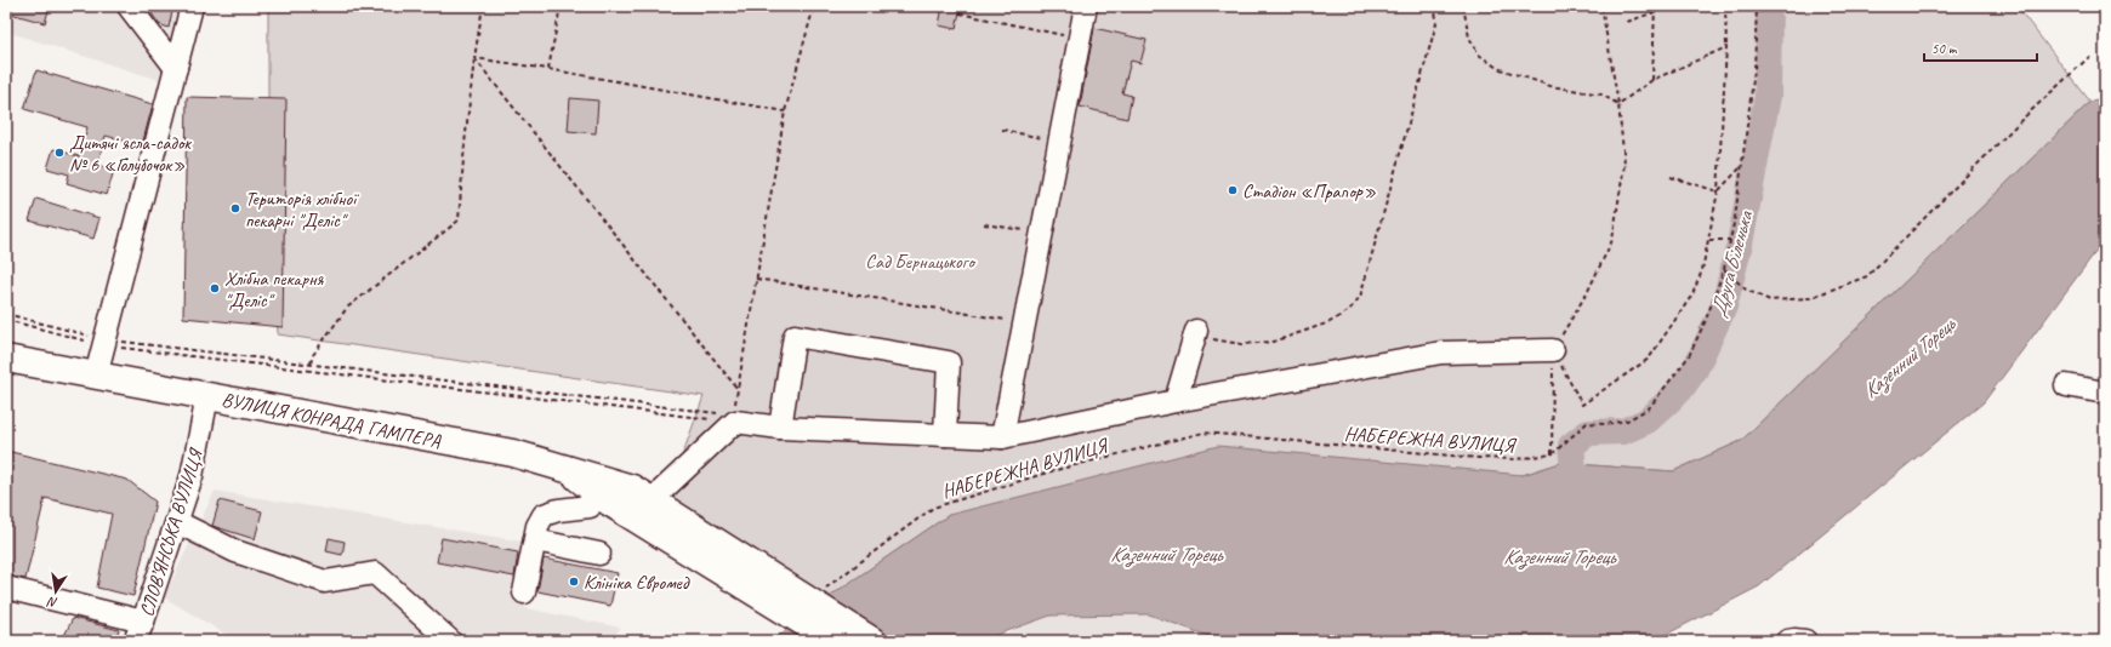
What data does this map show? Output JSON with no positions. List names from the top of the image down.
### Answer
{
  "streets": {
    "main road": ["ВУЛИЦЯ КОНРАДА ГАМПЕРА"],
    "street": ["СЛОВ’ЯНСЬКА ВУЛИЦЯ"],
    "path": ["НАБЕРЕЖНА ВУЛИЦЯ"]
  },
  "crossings": [
    ["ВУЛИЦЯ КОНРАДА ГАМПЕРА", "НАБЕРЕЖНА ВУЛИЦЯ"],
    ["ВУЛИЦЯ КОНРАДА ГАМПЕРА", "СЛОВ’ЯНСЬКА ВУЛИЦЯ"]
  ],
  "water": ["Друга Біленька", "Казенний Торець"],
  "parks": ["Сад Бернацького"],
  "places": [
    "Дитячі ясла-садок № 6 «Голубочок»",
    "Стадіон «Прапор»",
    "Територія хлібної пекарні \"Деліс\"",
    "Хлібна пекарня \"Деліс\"",
    "Клініка Євромед"
  ],
  "scale_bar": "50 m",
  "north": "bottom"
}
